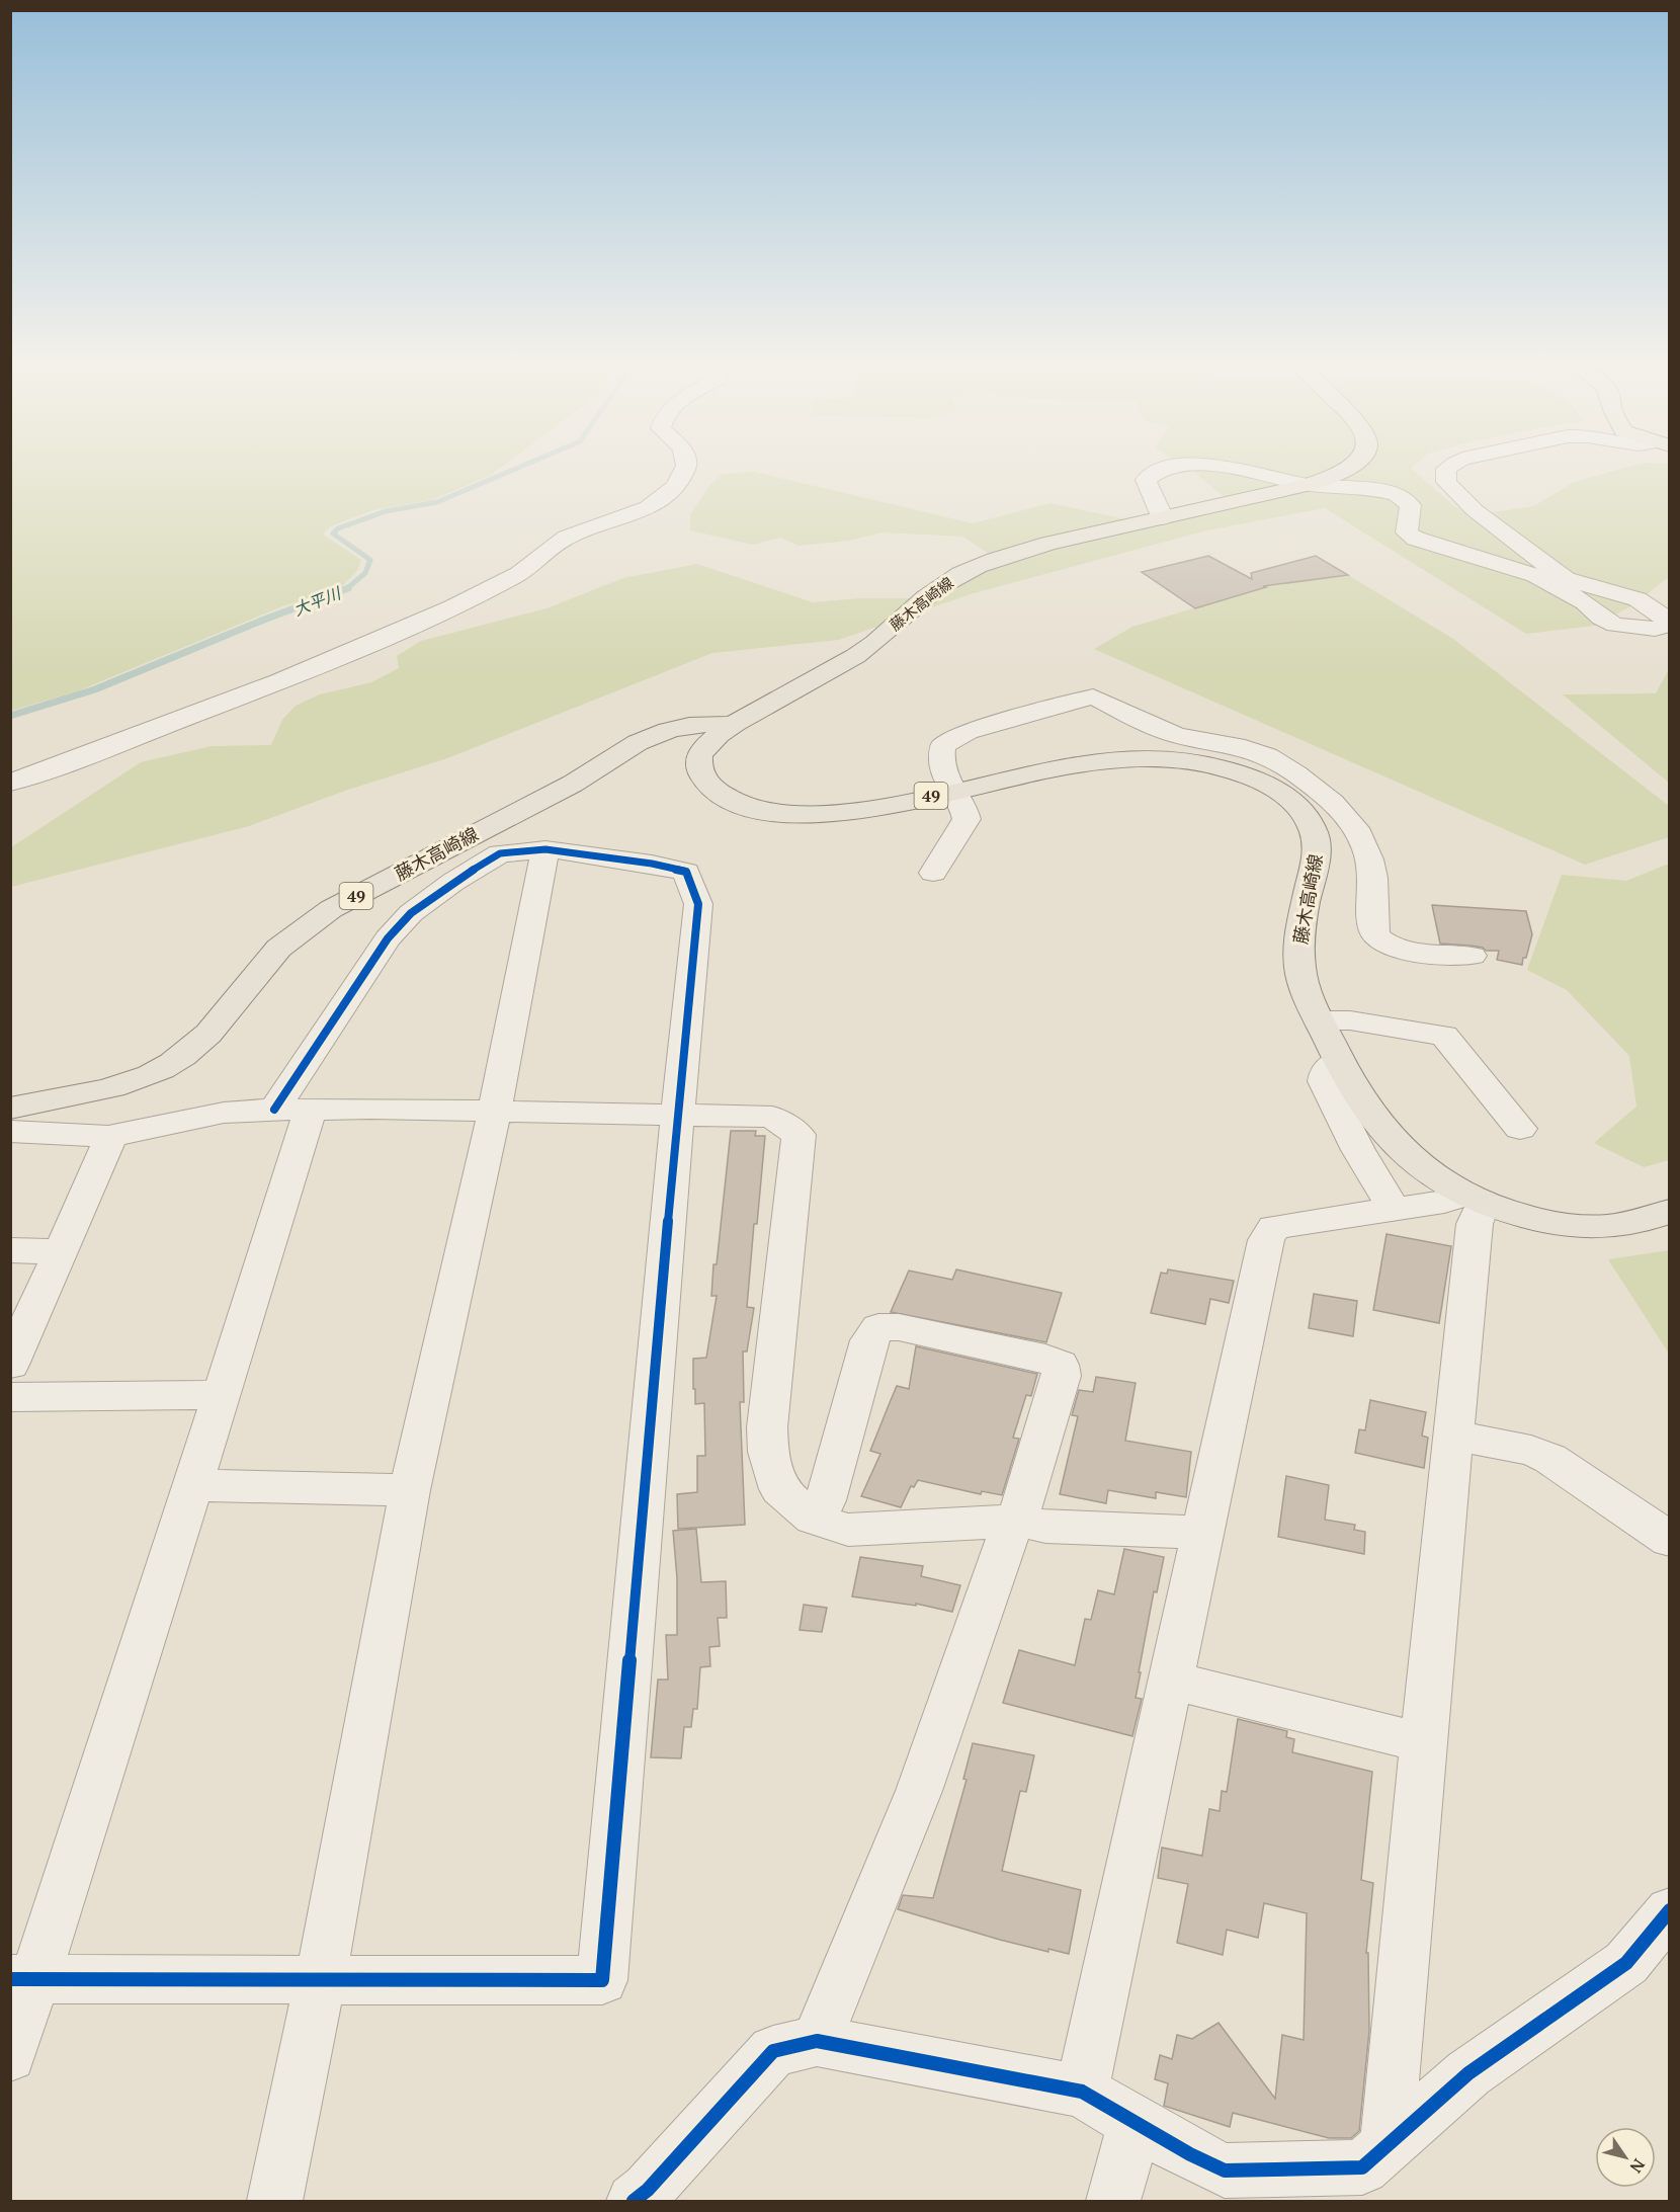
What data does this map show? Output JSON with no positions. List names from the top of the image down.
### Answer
{
  "streets": {
    "main road": ["藤木高崎線", "49"]
  },
  "water": ["大平川"],
  "north": "bottom right"
}
